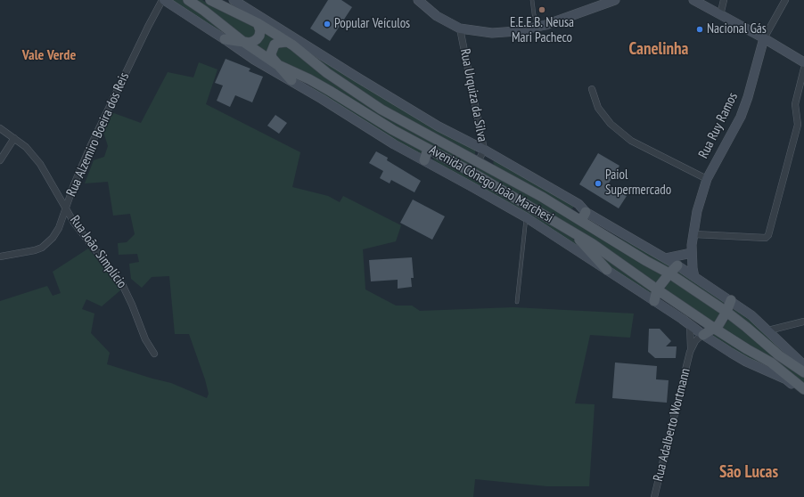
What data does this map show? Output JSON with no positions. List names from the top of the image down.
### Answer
{
  "streets": {
    "main road": ["Avenida Cônego João Marchesi"],
    "street": [
      "Rua Urquiza da Silva",
      "Rua Ruy Ramos",
      "Rua Alzemiro Boeira dos Reis",
      "Rua João Simplício",
      "Rua Adalberto Wortmann"
    ]
  },
  "crossings": [
    ["Rua Urquiza da Silva", "Avenida Cônego João Marchesi"],
    ["Rua Ruy Ramos", "Avenida Cônego João Marchesi"],
    ["Rua Alzemiro Boeira dos Reis", "Avenida Cônego João Marchesi"],
    ["Rua Alzemiro Boeira dos Reis", "Rua João Simplício"],
    ["Avenida Cônego João Marchesi", "Rua Adalberto Wortmann"]
  ],
  "districts": ["Canelinha", "Vale Verde", "São Lucas"],
  "places": [
    "E.E.E.B. Neusa Mari Pacheco",
    "Popular Veículos",
    "Nacional Gás",
    "Paiol Supermercado"
  ]
}
